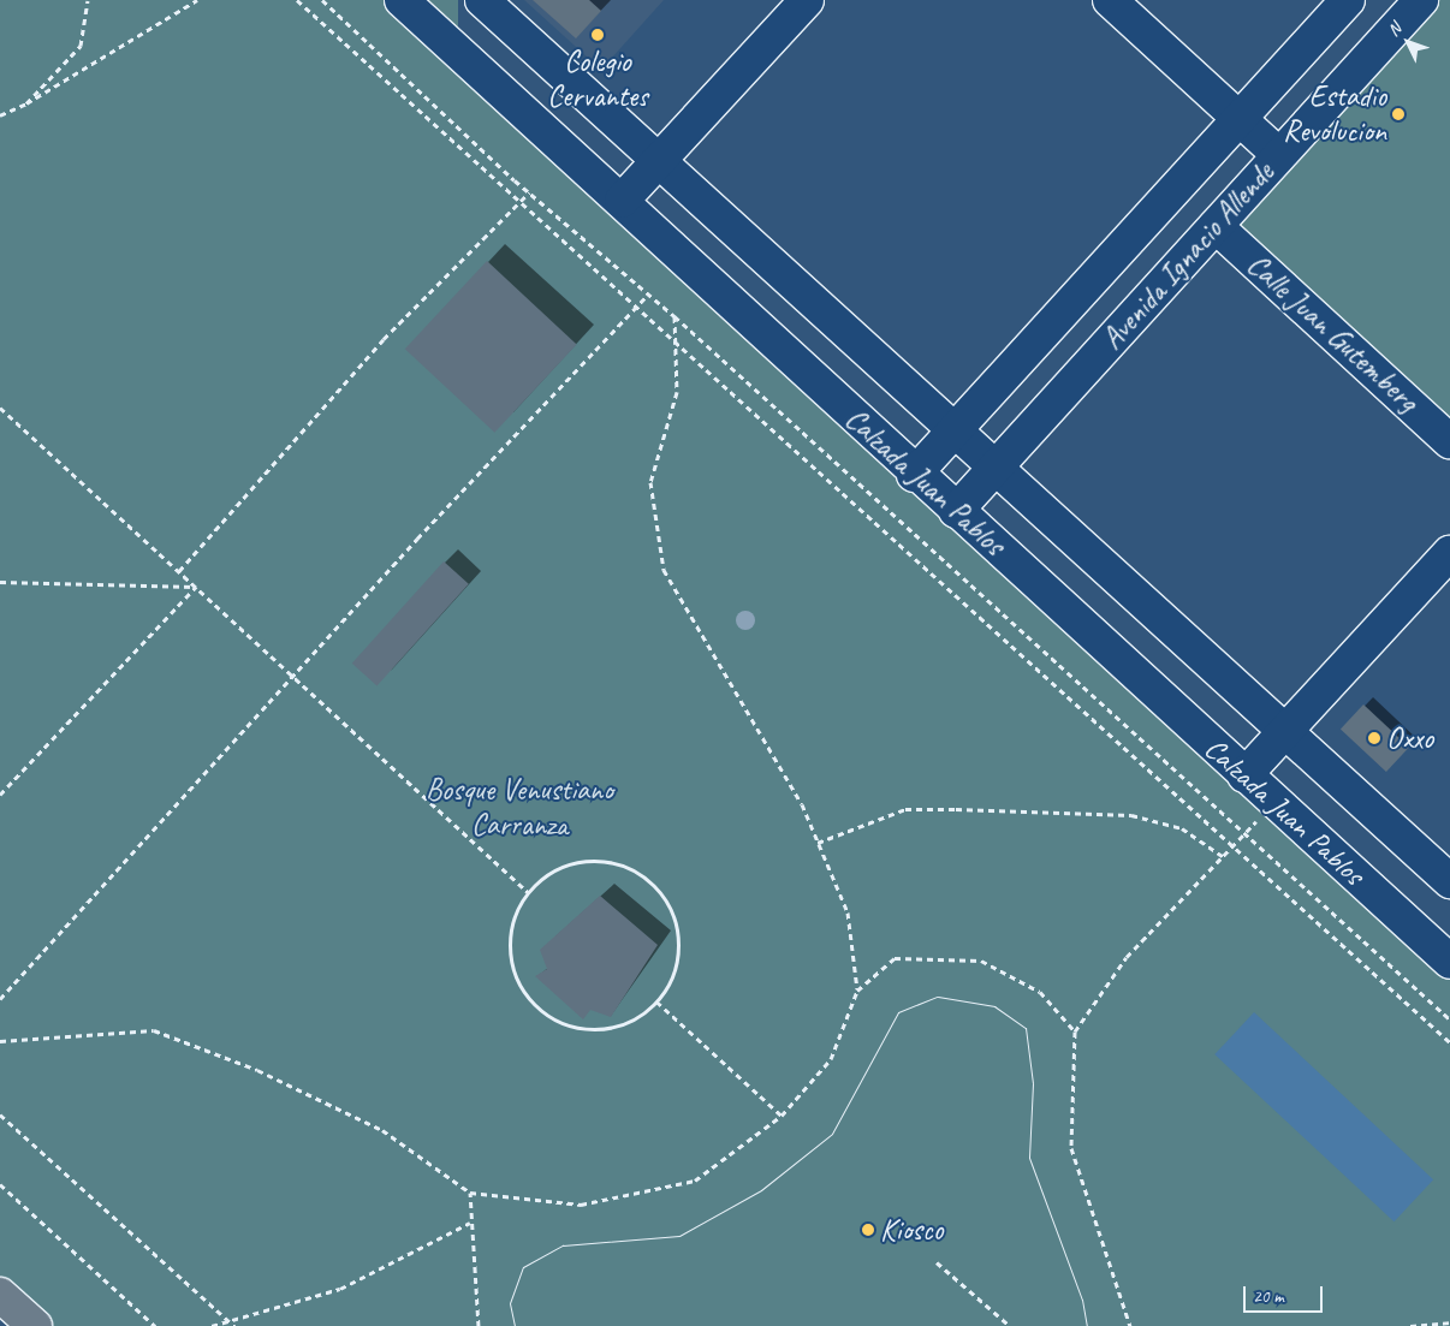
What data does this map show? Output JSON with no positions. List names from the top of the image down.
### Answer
{
  "streets": {
    "street": ["Avenida Ignacio Allende", "Calle Juan Gutemberg", "Calzada Juan Pablos"]
  },
  "crossings": [
    ["Avenida Ignacio Allende", "Calle Juan Gutemberg"],
    ["Avenida Ignacio Allende", "Calzada Juan Pablos"]
  ],
  "parks": ["Bosque Venustiano Carranza"],
  "places": [
    "Colegio Cervantes",
    "Estadio Revolucion",
    "Oxxo",
    "Kiosco"
  ],
  "scale_bar": "20 m",
  "north": "top left"
}
